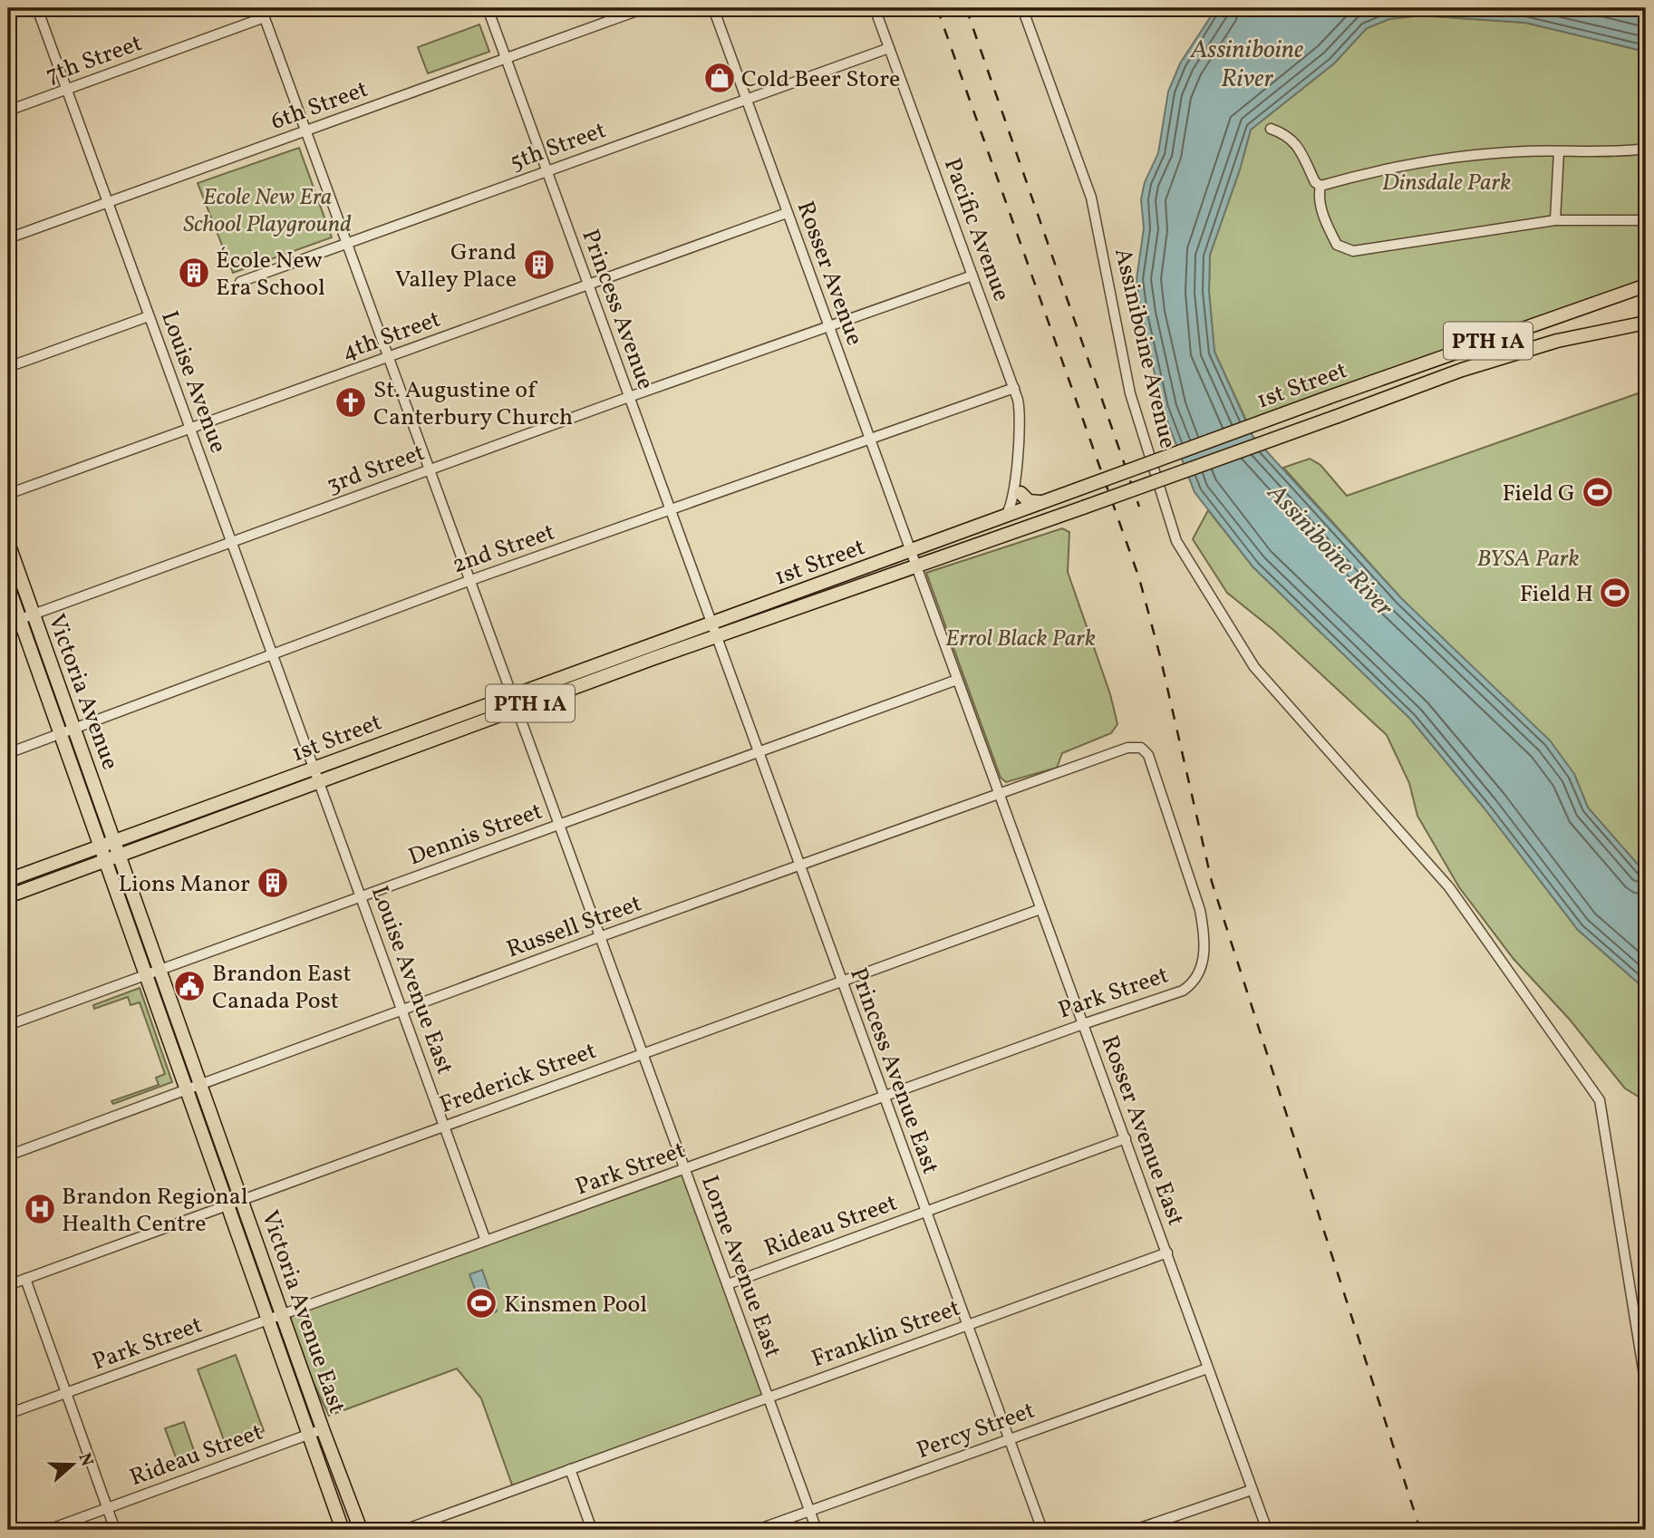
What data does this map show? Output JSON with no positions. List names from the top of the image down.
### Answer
{
  "streets": {
    "main road": [
      "PTH 1A",
      "1st Street",
      "Victoria Avenue",
      "Victoria Avenue East"
    ],
    "street": [
      "7th Street",
      "6th Street",
      "5th Street",
      "Pacific Avenue",
      "Rosser Avenue",
      "Princess Avenue",
      "4th Street",
      "Assiniboine Avenue",
      "Louise Avenue",
      "3rd Street",
      "2nd Street",
      "Dennis Street",
      "Russell Street",
      "Louise Avenue East",
      "Park Street",
      "Princess Avenue East",
      "Frederick Street",
      "Rosser Avenue East",
      "Rideau Street",
      "Lorne Avenue East",
      "Franklin Street",
      "Percy Street"
    ]
  },
  "crossings": [
    ["7th Street", "Louise Avenue"],
    ["7th Street", "Lorne Avenue East"],
    ["6th Street", "Princess Avenue"],
    ["6th Street", "Louise Avenue"],
    ["6th Street", "Lorne Avenue East"],
    ["5th Street", "Pacific Avenue"],
    ["5th Street", "Rosser Avenue"],
    ["5th Street", "Princess Avenue"],
    ["5th Street", "Lorne Avenue East"],
    ["Pacific Avenue", "1st Street"],
    ["Pacific Avenue", "3rd Street"],
    ["Pacific Avenue", "2nd Street"],
    ["Rosser Avenue", "4th Street"],
    ["Rosser Avenue", "1st Street"],
    ["Rosser Avenue", "3rd Street"],
    ["Rosser Avenue", "2nd Street"],
    ["Rosser Avenue", "Rosser Avenue East"],
    ["Princess Avenue", "4th Street"],
    ["Princess Avenue", "1st Street"],
    ["Princess Avenue", "3rd Street"],
    ["Princess Avenue", "2nd Street"],
    ["Princess Avenue", "Princess Avenue East"],
    ["4th Street", "Louise Avenue"],
    ["4th Street", "Lorne Avenue East"],
    ["Louise Avenue", "1st Street"],
    ["Louise Avenue", "3rd Street"],
    ["Louise Avenue", "2nd Street"],
    ["Louise Avenue", "Louise Avenue East"],
    ["1st Street", "Victoria Avenue"],
    ["1st Street", "Louise Avenue East"],
    ["1st Street", "Princess Avenue East"],
    ["1st Street", "Rosser Avenue East"],
    ["1st Street", "Lorne Avenue East"],
    ["1st Street", "Victoria Avenue East"],
    ["3rd Street", "Victoria Avenue"],
    ["3rd Street", "Lorne Avenue East"],
    ["2nd Street", "Victoria Avenue"],
    ["2nd Street", "Lorne Avenue East"],
    ["Victoria Avenue", "Victoria Avenue East"],
    ["Dennis Street", "Louise Avenue East"],
    ["Dennis Street", "Princess Avenue East"],
    ["Dennis Street", "Rosser Avenue East"],
    ["Dennis Street", "Lorne Avenue East"],
    ["Dennis Street", "Victoria Avenue East"],
    ["Russell Street", "Louise Avenue East"],
    ["Russell Street", "Park Street"],
    ["Russell Street", "Princess Avenue East"],
    ["Russell Street", "Rosser Avenue East"],
    ["Russell Street", "Lorne Avenue East"],
    ["Russell Street", "Victoria Avenue East"],
    ["Louise Avenue East", "Park Street"],
    ["Louise Avenue East", "Frederick Street"],
    ["Park Street", "Princess Avenue East"],
    ["Park Street", "Rosser Avenue East"],
    ["Park Street", "Lorne Avenue East"],
    ["Park Street", "Victoria Avenue East"],
    ["Princess Avenue East", "Frederick Street"],
    ["Princess Avenue East", "Rideau Street"],
    ["Princess Avenue East", "Franklin Street"],
    ["Princess Avenue East", "Percy Street"],
    ["Frederick Street", "Rosser Avenue East"],
    ["Frederick Street", "Lorne Avenue East"],
    ["Frederick Street", "Victoria Avenue East"],
    ["Rosser Avenue East", "Rideau Street"],
    ["Rosser Avenue East", "Franklin Street"],
    ["Rosser Avenue East", "Percy Street"],
    ["Rideau Street", "Lorne Avenue East"],
    ["Rideau Street", "Victoria Avenue East"],
    ["Lorne Avenue East", "Franklin Street"],
    ["Lorne Avenue East", "Percy Street"]
  ],
  "water": ["Assiniboine River"],
  "parks": [
    "Dinsdale Park",
    "Ecole New Era School Playground",
    "BYSA Park",
    "Errol Black Park"
  ],
  "places": {
    "shop": ["Cold Beer Store"],
    "building": ["Grand Valley Place", "École New Era School", "Lions Manor"],
    "church": ["St. Augustine of Canterbury Church"],
    "sports": ["Field G", "Field H", "Kinsmen Pool"],
    "public building": ["Brandon East Canada Post"],
    "hospital": ["Brandon Regional Health Centre"]
  },
  "north": "right"
}
